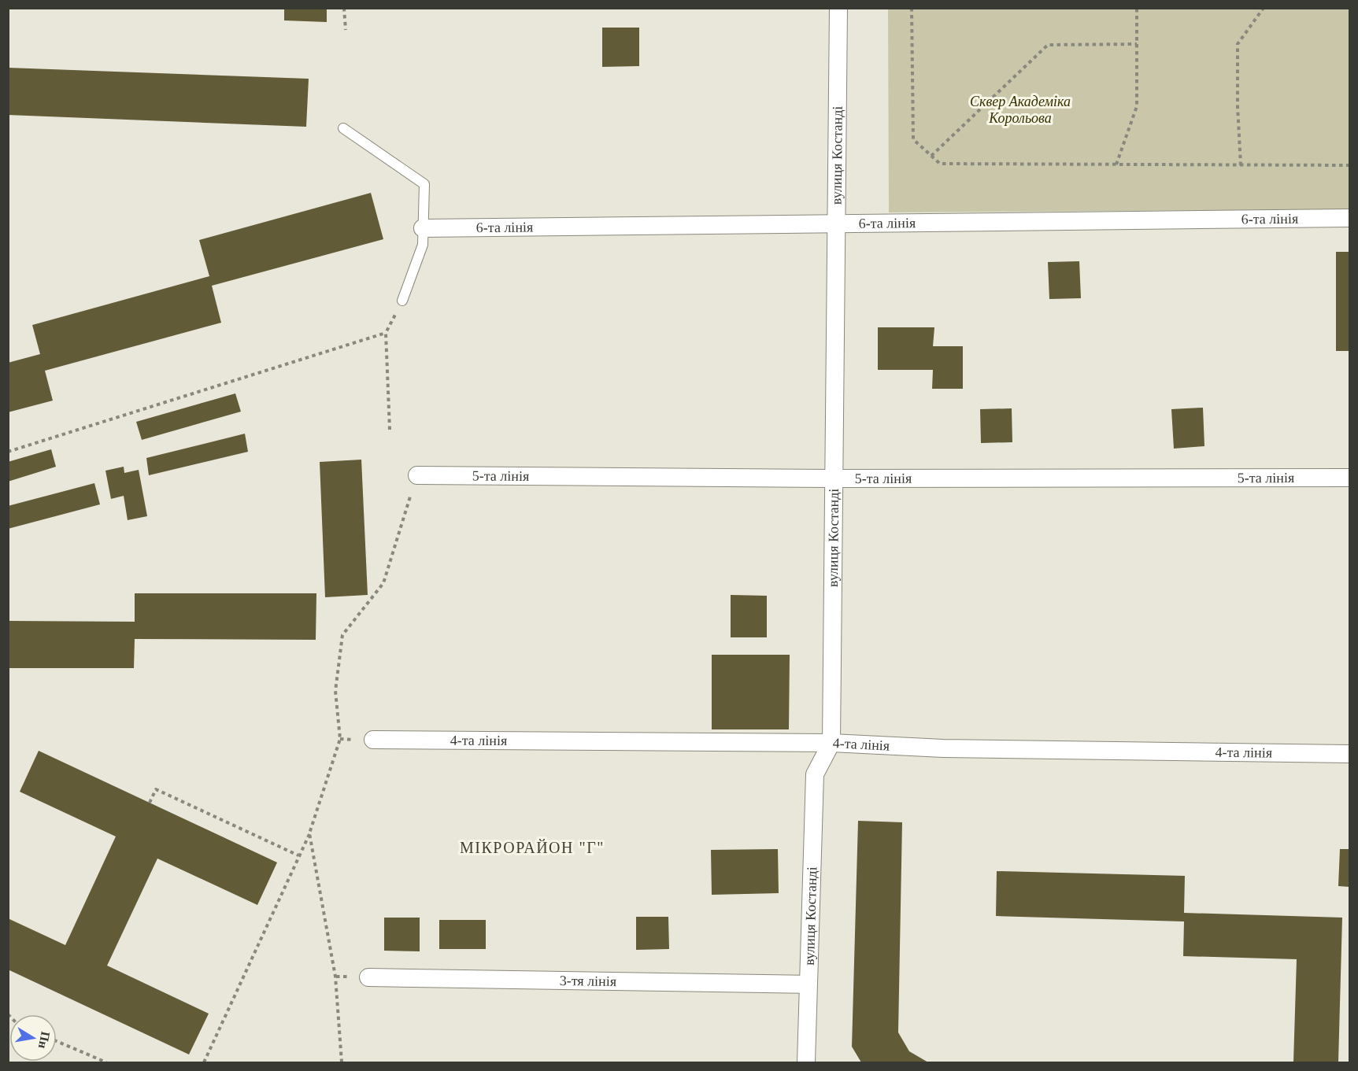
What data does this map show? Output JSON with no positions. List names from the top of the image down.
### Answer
{
  "streets": {
    "street": [
      "вулиця Костанді",
      "6-та лінія",
      "5-та лінія",
      "4-та лінія",
      "3-тя лінія"
    ]
  },
  "crossings": [
    ["вулиця Костанді", "6-та лінія"],
    ["вулиця Костанді", "5-та лінія"],
    ["вулиця Костанді", "4-та лінія"],
    ["вулиця Костанді", "3-тя лінія"]
  ],
  "districts": ["МІКРОРАЙОН \"Г\""],
  "parks": ["Сквер Академіка Корольова"],
  "north": "right"
}
